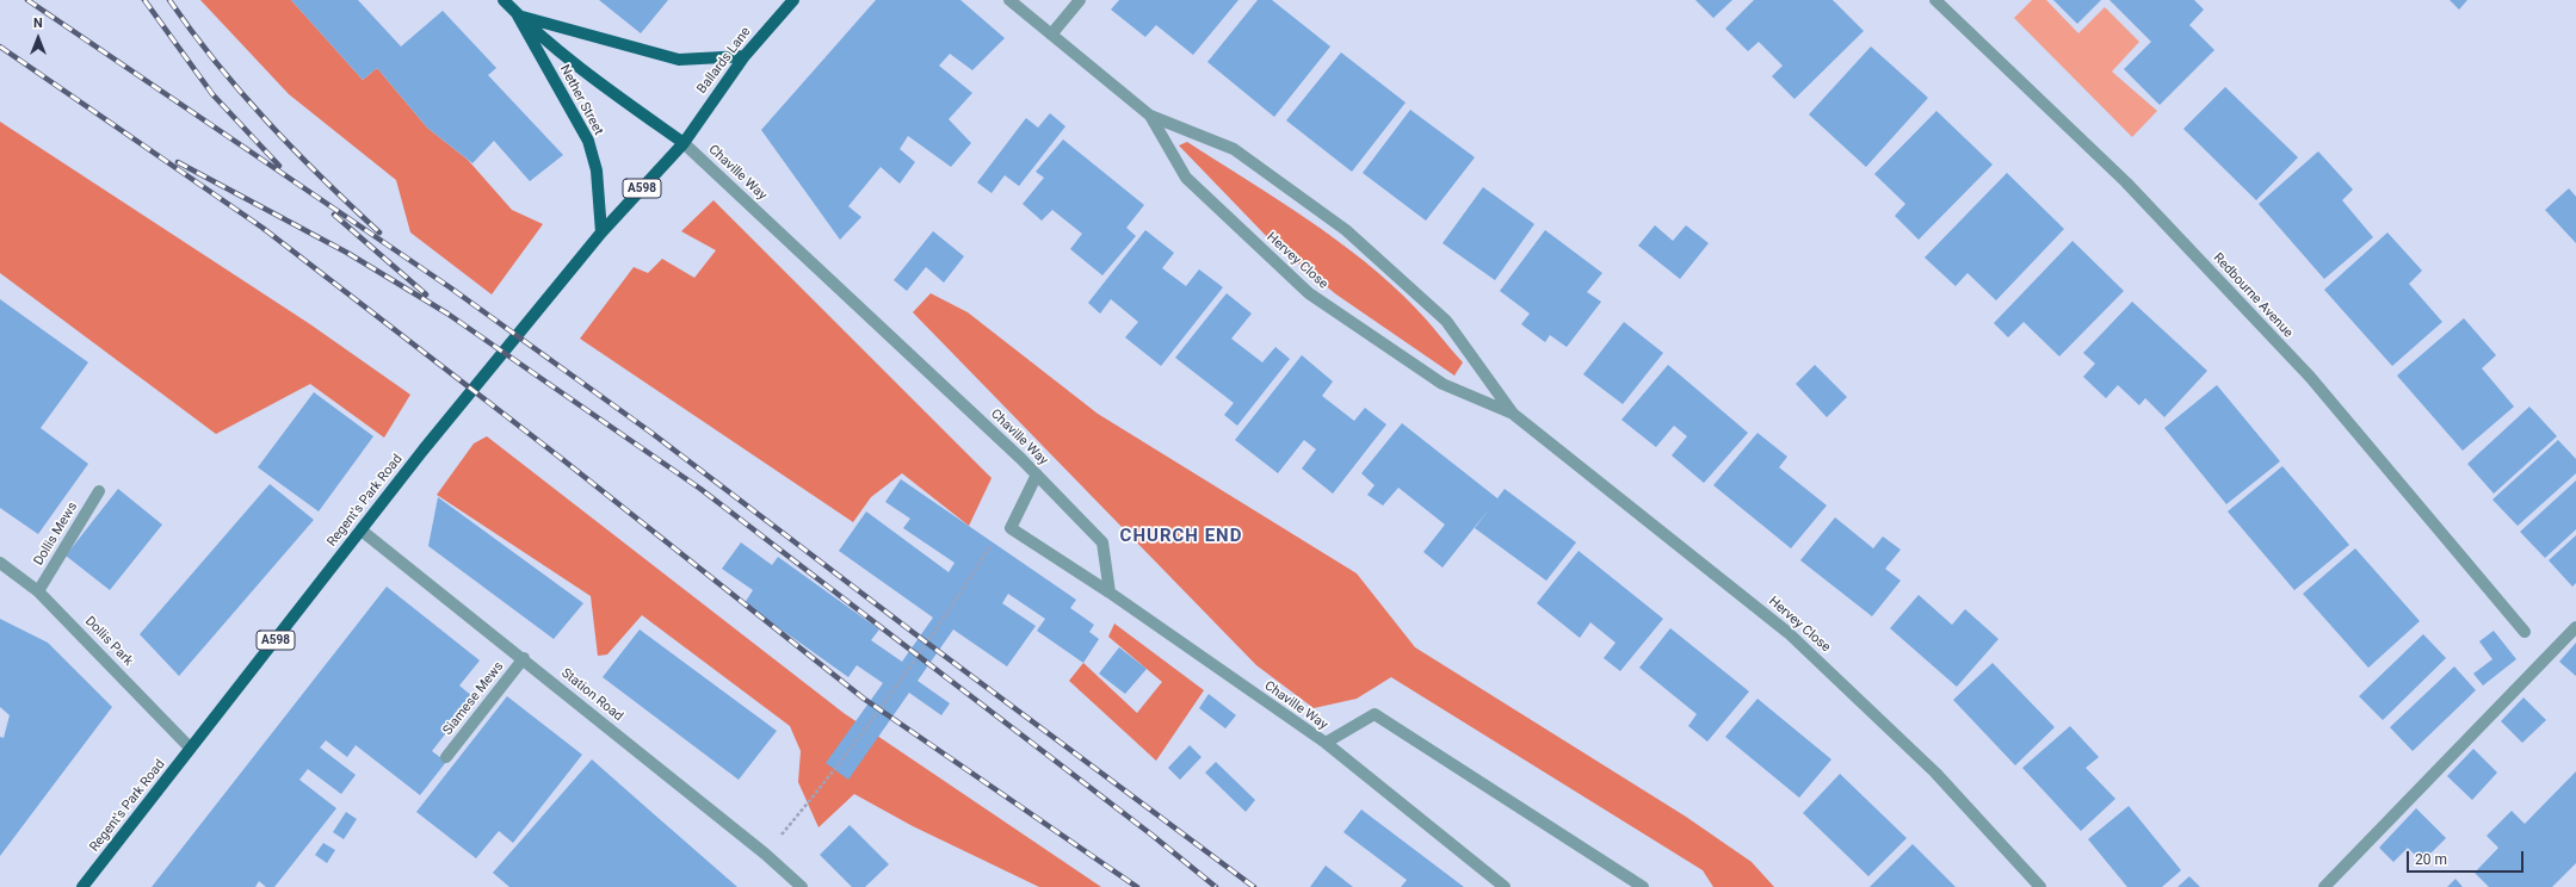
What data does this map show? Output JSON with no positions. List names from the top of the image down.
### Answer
{
  "streets": {
    "main road": [
      "Ballards Lane",
      "Nether Street",
      "A598",
      "Regent's Park Road"
    ],
    "street": [
      "Chaville Way",
      "Hervey Close",
      "Redbourne Avenue",
      "Dollis Mews",
      "Dollis Park",
      "Station Road",
      "Siamese Mews"
    ]
  },
  "crossings": [
    ["Ballards Lane", "Nether Street"],
    ["Ballards Lane", "Chaville Way"],
    ["Ballards Lane", "Regent's Park Road"],
    ["Nether Street", "Chaville Way"],
    ["Nether Street", "Regent's Park Road"],
    ["Chaville Way", "Regent's Park Road"],
    ["Regent's Park Road", "Dollis Park"],
    ["Regent's Park Road", "Station Road"],
    ["Dollis Mews", "Dollis Park"],
    ["Station Road", "Siamese Mews"]
  ],
  "districts": ["CHURCH END"],
  "scale_bar": "20 m",
  "north": "top"
}
